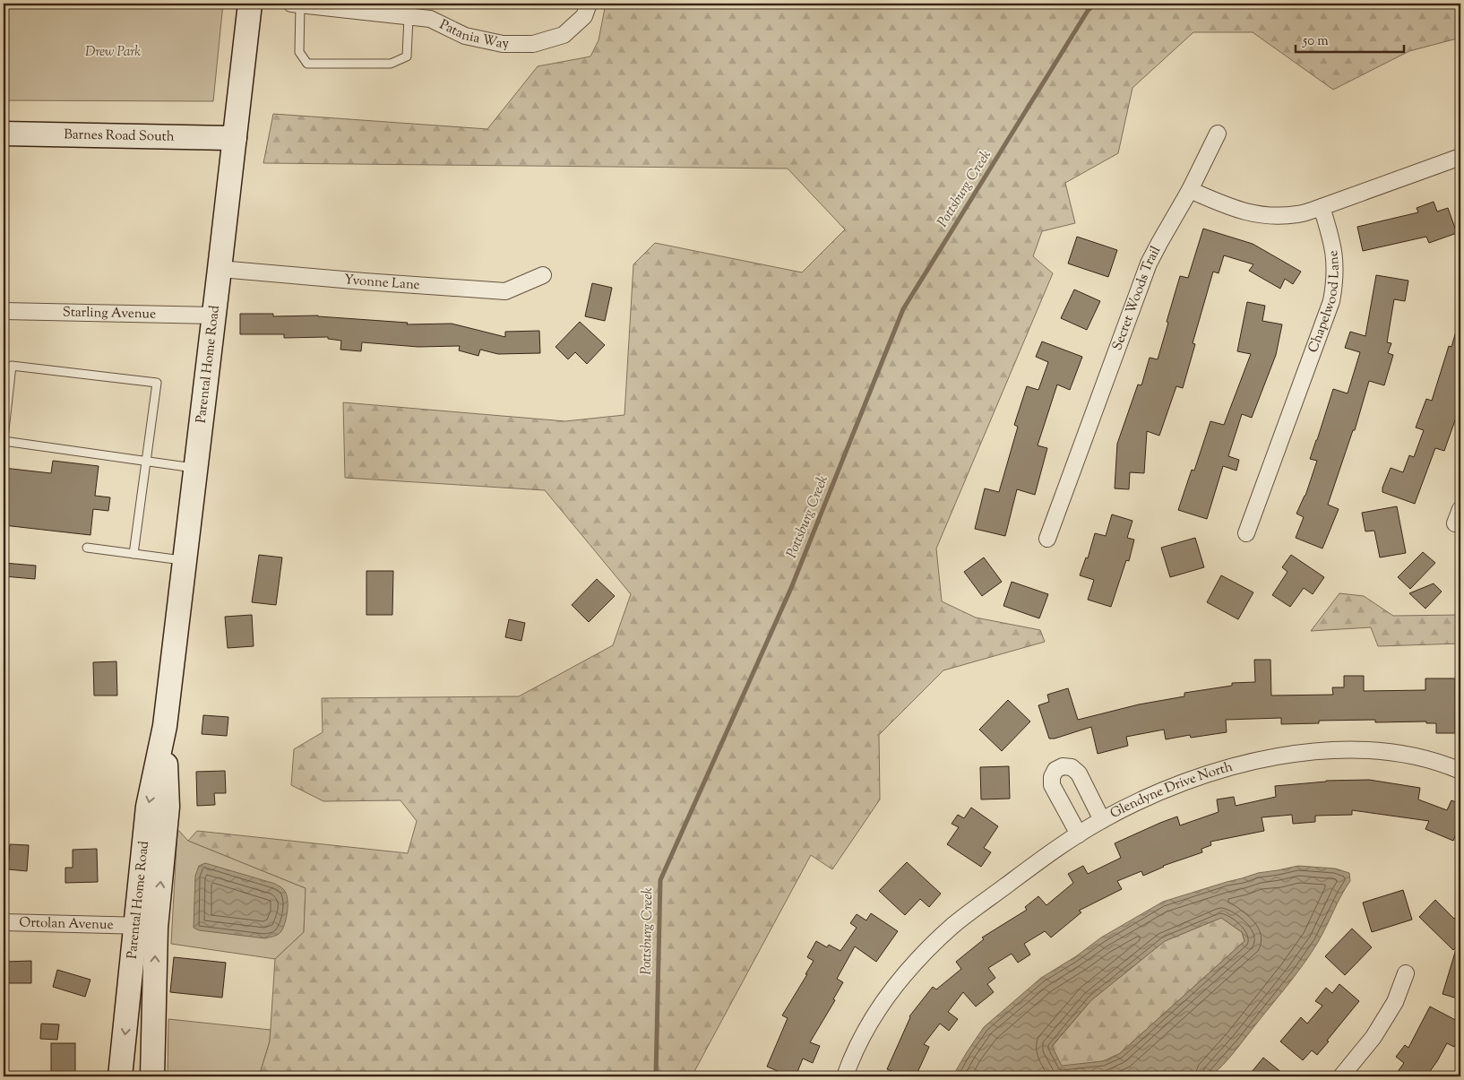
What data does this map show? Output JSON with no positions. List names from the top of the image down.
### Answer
{
  "streets": {
    "main road": ["Barnes Road South", "Parental Home Road"],
    "street": [
      "Patania Way",
      "Yvonne Lane",
      "Secret Woods Trail",
      "Chapelwood Lane",
      "Starling Avenue",
      "Glendyne Drive North",
      "Ortolan Avenue"
    ]
  },
  "crossings": [
    ["Barnes Road South", "Parental Home Road"],
    ["Yvonne Lane", "Parental Home Road"],
    ["Starling Avenue", "Parental Home Road"],
    ["Parental Home Road", "Ortolan Avenue"]
  ],
  "water": ["Pottsburg Creek"],
  "parks": ["Drew Park"],
  "scale_bar": "50 m"
}
